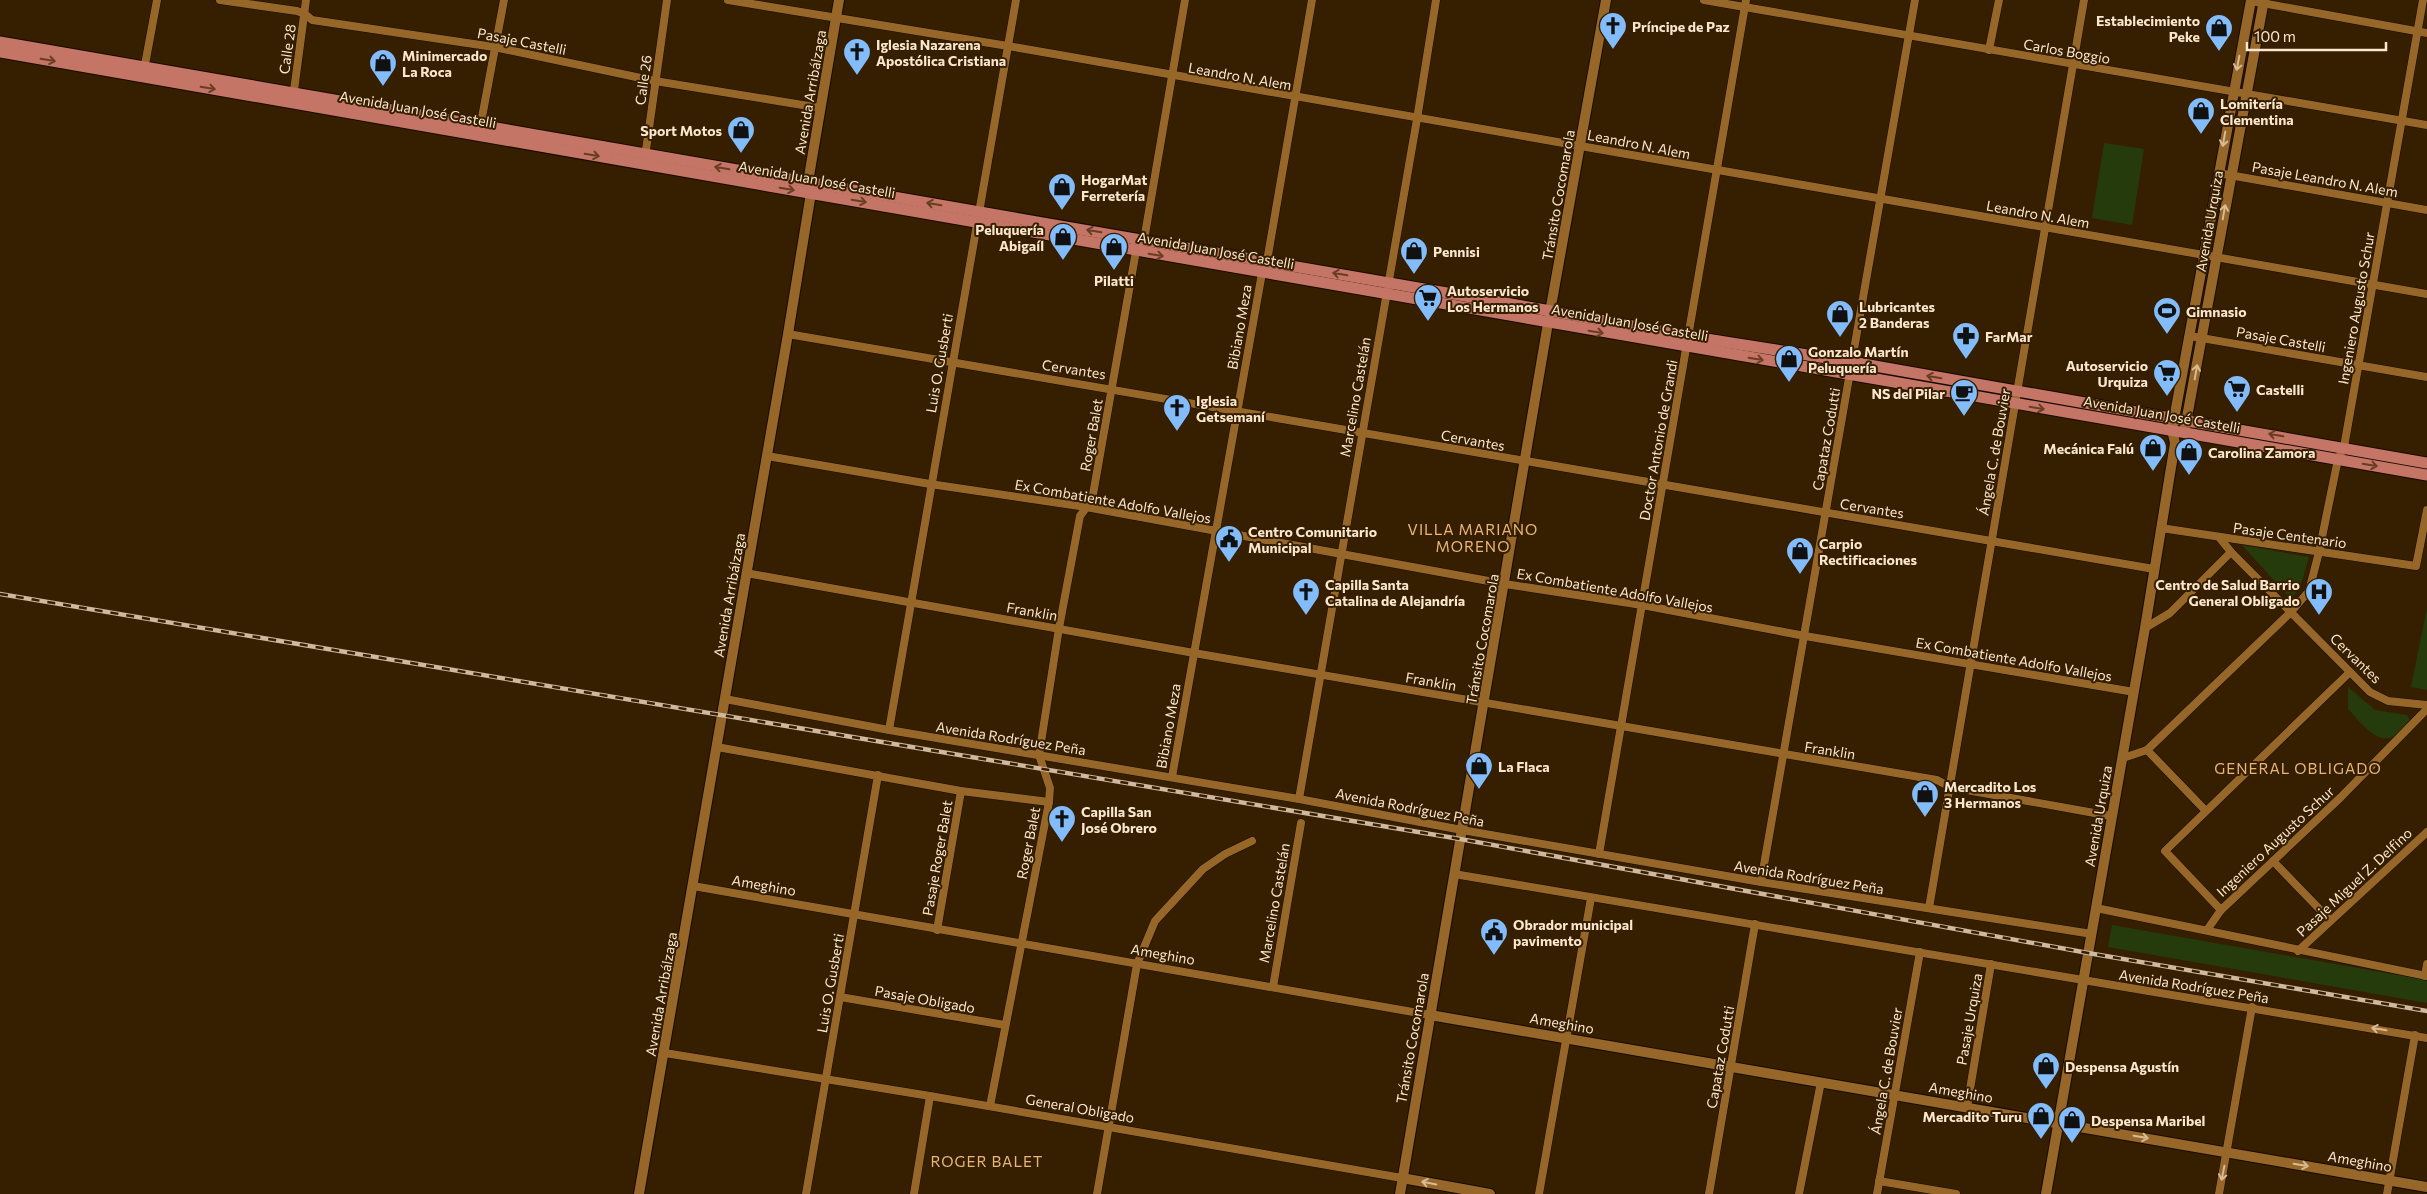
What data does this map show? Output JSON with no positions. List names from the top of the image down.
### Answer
{
  "streets": {
    "main road": ["Avenida Juan José Castelli"],
    "street": [
      "Pasaje Castelli",
      "Calle 28",
      "Carlos Boggio",
      "Leandro N. Alem",
      "Calle 26",
      "Avenida Arribálzaga",
      "Pasaje Leandro N. Alem",
      "Tránsito Cocomarola",
      "Avenida Urquiza",
      "Ingeniero Augusto Schur",
      "Bibiano Meza",
      "Luis O. Gusberti",
      "Cervantes",
      "Marcelino Castelán",
      "Roger Balet",
      "Capataz Codutti",
      "Doctor Antonio de Grandi",
      "Ángela C. de Bouvier",
      "Ex Combatiente Adolfo Vallejos",
      "Pasaje Centenario",
      "Franklin",
      "Avenida Rodríguez Peña",
      "Pasaje Roger Balet",
      "Pasaje Miguel Z. Delfino",
      "Ameghino",
      "Pasaje Obligado",
      "Pasaje Urquiza",
      "General Obligado"
    ]
  },
  "crossings": [
    ["Pasaje Castelli", "Calle 28"],
    ["Pasaje Castelli", "Calle 26"],
    ["Pasaje Castelli", "Avenida Arribálzaga"],
    ["Pasaje Castelli", "Avenida Urquiza"],
    ["Pasaje Castelli", "Ingeniero Augusto Schur"],
    ["Calle 28", "Avenida Juan José Castelli"],
    ["Carlos Boggio", "Avenida Urquiza"],
    ["Carlos Boggio", "Ingeniero Augusto Schur"],
    ["Carlos Boggio", "Capataz Codutti"],
    ["Carlos Boggio", "Doctor Antonio de Grandi"],
    ["Carlos Boggio", "Ángela C. de Bouvier"],
    ["Leandro N. Alem", "Avenida Arribálzaga"],
    ["Leandro N. Alem", "Tránsito Cocomarola"],
    ["Leandro N. Alem", "Avenida Urquiza"],
    ["Leandro N. Alem", "Ingeniero Augusto Schur"],
    ["Leandro N. Alem", "Bibiano Meza"],
    ["Leandro N. Alem", "Luis O. Gusberti"],
    ["Leandro N. Alem", "Marcelino Castelán"],
    ["Leandro N. Alem", "Roger Balet"],
    ["Leandro N. Alem", "Capataz Codutti"],
    ["Leandro N. Alem", "Doctor Antonio de Grandi"],
    ["Leandro N. Alem", "Ángela C. de Bouvier"],
    ["Calle 26", "Avenida Juan José Castelli"],
    ["Avenida Arribálzaga", "Avenida Juan José Castelli"],
    ["Avenida Arribálzaga", "Cervantes"],
    ["Avenida Arribálzaga", "Ex Combatiente Adolfo Vallejos"],
    ["Avenida Arribálzaga", "Franklin"],
    ["Avenida Arribálzaga", "Avenida Rodríguez Peña"],
    ["Avenida Arribálzaga", "Ameghino"],
    ["Avenida Arribálzaga", "General Obligado"],
    ["Avenida Juan José Castelli", "Tránsito Cocomarola"],
    ["Avenida Juan José Castelli", "Avenida Urquiza"],
    ["Avenida Juan José Castelli", "Ingeniero Augusto Schur"],
    ["Avenida Juan José Castelli", "Bibiano Meza"],
    ["Avenida Juan José Castelli", "Luis O. Gusberti"],
    ["Avenida Juan José Castelli", "Marcelino Castelán"],
    ["Avenida Juan José Castelli", "Roger Balet"],
    ["Avenida Juan José Castelli", "Capataz Codutti"],
    ["Avenida Juan José Castelli", "Doctor Antonio de Grandi"],
    ["Avenida Juan José Castelli", "Ángela C. de Bouvier"],
    ["Pasaje Leandro N. Alem", "Avenida Urquiza"],
    ["Pasaje Leandro N. Alem", "Ingeniero Augusto Schur"],
    ["Tránsito Cocomarola", "Cervantes"],
    ["Tránsito Cocomarola", "Ex Combatiente Adolfo Vallejos"],
    ["Tránsito Cocomarola", "Franklin"],
    ["Tránsito Cocomarola", "Avenida Rodríguez Peña"],
    ["Tránsito Cocomarola", "Ameghino"],
    ["Tránsito Cocomarola", "General Obligado"],
    ["Avenida Urquiza", "Cervantes"],
    ["Avenida Urquiza", "Ex Combatiente Adolfo Vallejos"],
    ["Avenida Urquiza", "Pasaje Centenario"],
    ["Avenida Urquiza", "Franklin"],
    ["Avenida Urquiza", "Avenida Rodríguez Peña"],
    ["Avenida Urquiza", "Ameghino"],
    ["Ingeniero Augusto Schur", "Cervantes"],
    ["Ingeniero Augusto Schur", "Pasaje Centenario"],
    ["Bibiano Meza", "Cervantes"],
    ["Bibiano Meza", "Ex Combatiente Adolfo Vallejos"],
    ["Bibiano Meza", "Franklin"],
    ["Bibiano Meza", "Avenida Rodríguez Peña"],
    ["Luis O. Gusberti", "Cervantes"],
    ["Luis O. Gusberti", "Ex Combatiente Adolfo Vallejos"],
    ["Luis O. Gusberti", "Franklin"],
    ["Luis O. Gusberti", "Avenida Rodríguez Peña"],
    ["Luis O. Gusberti", "Ameghino"],
    ["Luis O. Gusberti", "Pasaje Obligado"],
    ["Luis O. Gusberti", "General Obligado"],
    ["Cervantes", "Marcelino Castelán"],
    ["Cervantes", "Roger Balet"],
    ["Cervantes", "Capataz Codutti"],
    ["Cervantes", "Doctor Antonio de Grandi"],
    ["Cervantes", "Ángela C. de Bouvier"],
    ["Cervantes", "Pasaje Centenario"],
    ["Marcelino Castelán", "Ex Combatiente Adolfo Vallejos"],
    ["Marcelino Castelán", "Franklin"],
    ["Marcelino Castelán", "Avenida Rodríguez Peña"],
    ["Marcelino Castelán", "Ameghino"],
    ["Roger Balet", "Ex Combatiente Adolfo Vallejos"],
    ["Roger Balet", "Franklin"],
    ["Roger Balet", "Avenida Rodríguez Peña"],
    ["Roger Balet", "Ameghino"],
    ["Roger Balet", "Pasaje Obligado"],
    ["Roger Balet", "General Obligado"],
    ["Capataz Codutti", "Ex Combatiente Adolfo Vallejos"],
    ["Capataz Codutti", "Franklin"],
    ["Capataz Codutti", "Avenida Rodríguez Peña"],
    ["Capataz Codutti", "Ameghino"],
    ["Doctor Antonio de Grandi", "Ex Combatiente Adolfo Vallejos"],
    ["Doctor Antonio de Grandi", "Franklin"],
    ["Doctor Antonio de Grandi", "Avenida Rodríguez Peña"],
    ["Ángela C. de Bouvier", "Ex Combatiente Adolfo Vallejos"],
    ["Ángela C. de Bouvier", "Franklin"],
    ["Ángela C. de Bouvier", "Avenida Rodríguez Peña"],
    ["Ángela C. de Bouvier", "Ameghino"],
    ["Avenida Rodríguez Peña", "Pasaje Urquiza"],
    ["Pasaje Roger Balet", "Ameghino"],
    ["Ameghino", "Pasaje Urquiza"]
  ],
  "districts": ["VILLA MARIANO MORENO", "GENERAL OBLIGADO", "ROGER BALET"],
  "places": {
    "church": [
      "Príncipe de Paz",
      "Iglesia Nazarena Apostólica Cristiana",
      "Iglesia Getsemaní",
      "Capilla Santa Catalina de Alejandría",
      "Capilla San José Obrero"
    ],
    "shop": [
      "Establecimiento Peke",
      "Minimercado La Roca",
      "Lomitería Clementina",
      "Sport Motos",
      "HogarMat Ferretería",
      "Peluquería Abigaíl",
      "Pilatti",
      "Pennisi",
      "Lubricantes 2 Banderas",
      "Gonzalo Martín Peluquería",
      "Mecánica Falú",
      "Carolina Zamora",
      "Carpio Rectificaciones",
      "La Flaca",
      "Mercadito Los 3 Hermanos",
      "Despensa Agustín",
      "Mercadito Turu",
      "Despensa Maribel"
    ],
    "supermarket": ["Autoservicio Los Hermanos", "Autoservicio Urquiza", "Castelli"],
    "sports": ["Gimnasio"],
    "pharmacy": ["FarMar"],
    "cafe": ["NS del Pilar"],
    "public building": ["Centro Comunitario Municipal", "Obrador municipal pavimento"],
    "hospital": ["Centro de Salud Barrio General Obligado"]
  },
  "scale_bar": "100 m"
}
